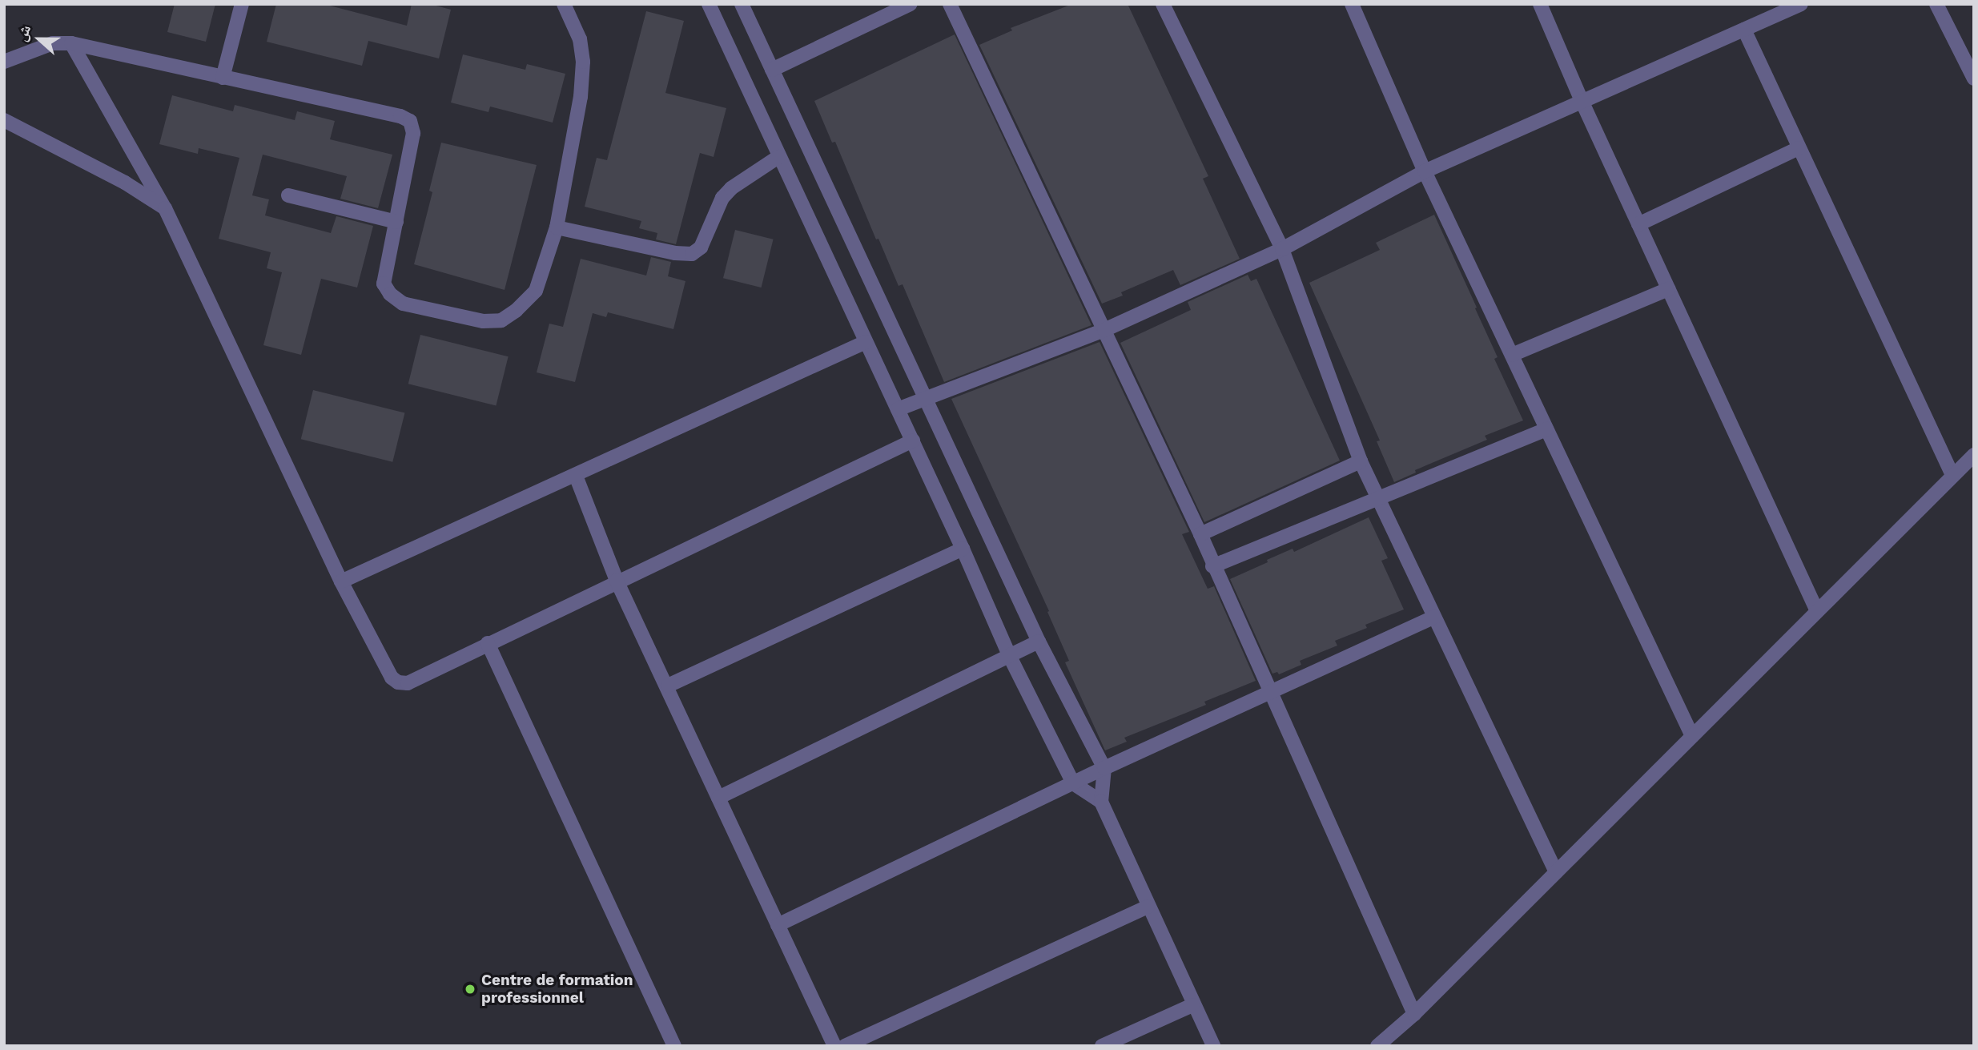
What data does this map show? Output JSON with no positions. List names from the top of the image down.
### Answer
{
  "places": ["Centre de formation professionnel"],
  "north": "left"
}
